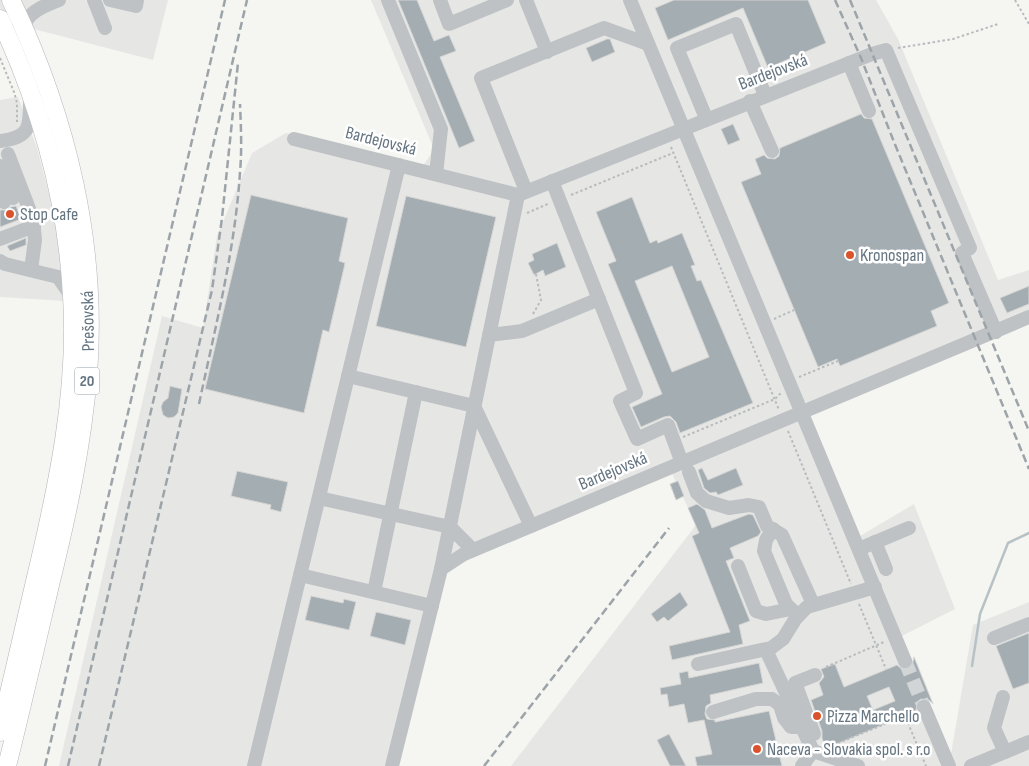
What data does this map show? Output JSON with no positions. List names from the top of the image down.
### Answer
{
  "streets": {
    "main road": ["Prešovská", "20"],
    "street": ["Bardejovská"]
  },
  "places": [
    "Stop Cafe",
    "Kronospan",
    "Pizza Marchello",
    "Naceva - Slovakia spol. s r.o"
  ]
}
